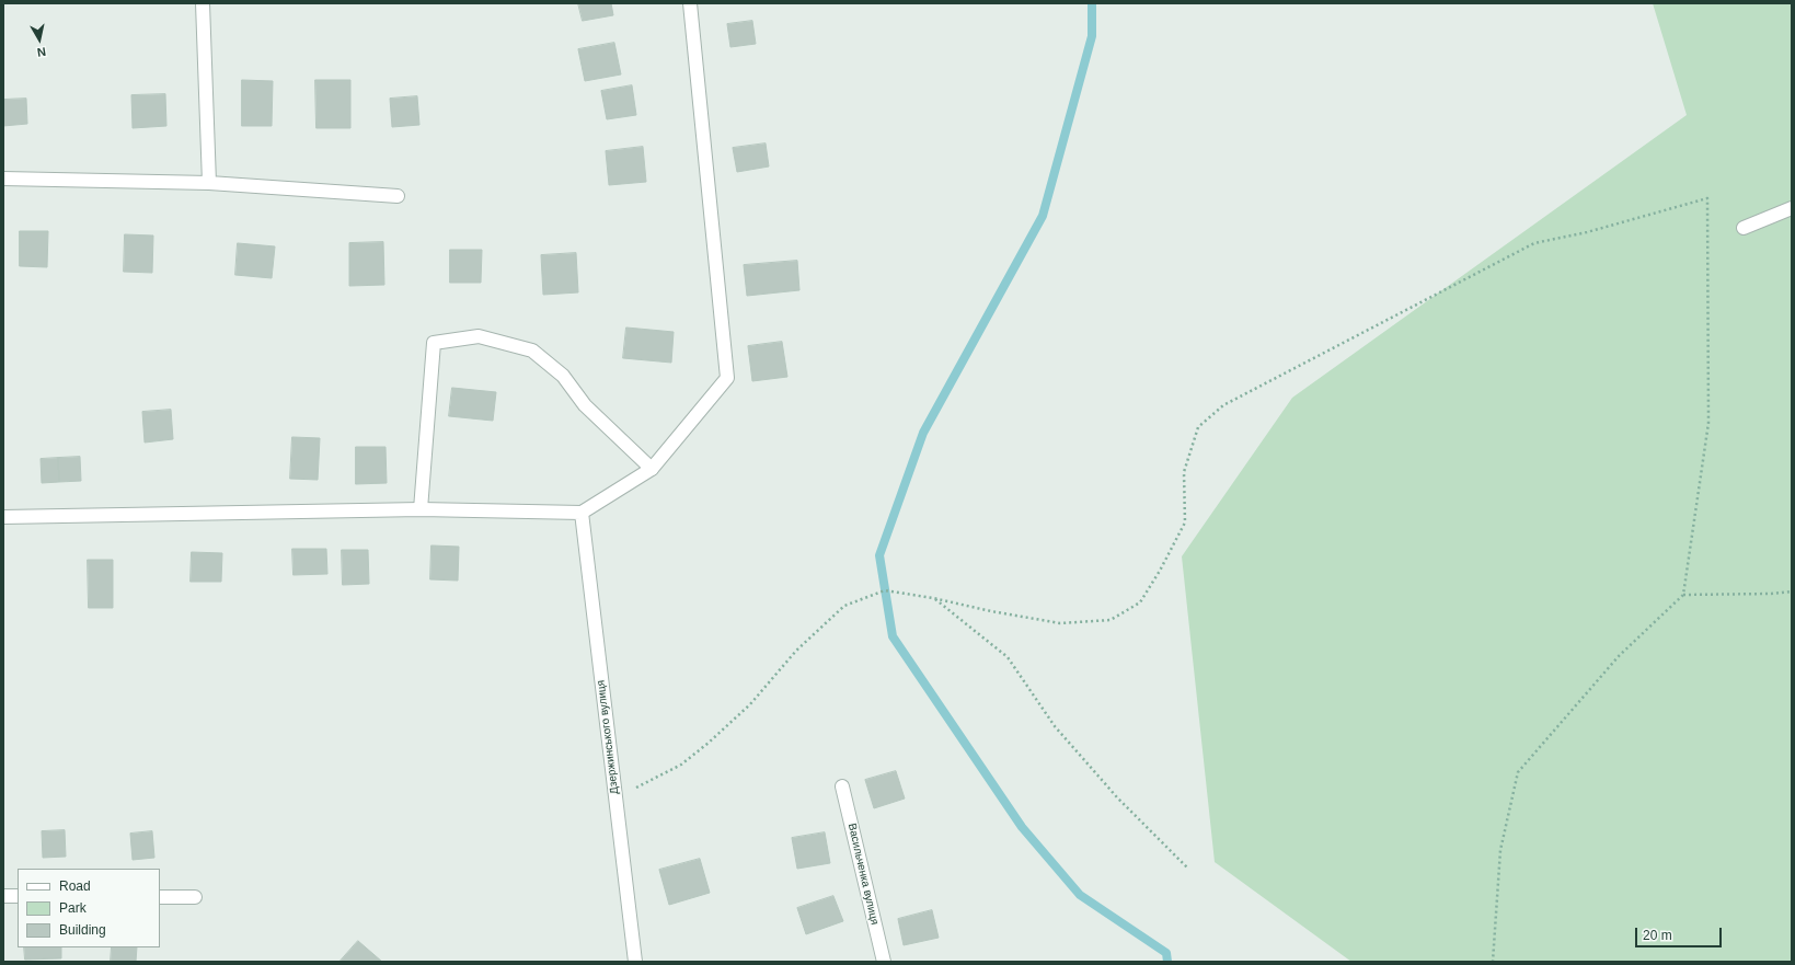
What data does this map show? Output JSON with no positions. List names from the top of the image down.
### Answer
{
  "streets": {
    "street": ["Дзержинського вулиця", "Васильченка вулиця"]
  },
  "legend": ["Road", "Park", "Building"],
  "scale_bar": "20 m",
  "north": "bottom"
}
